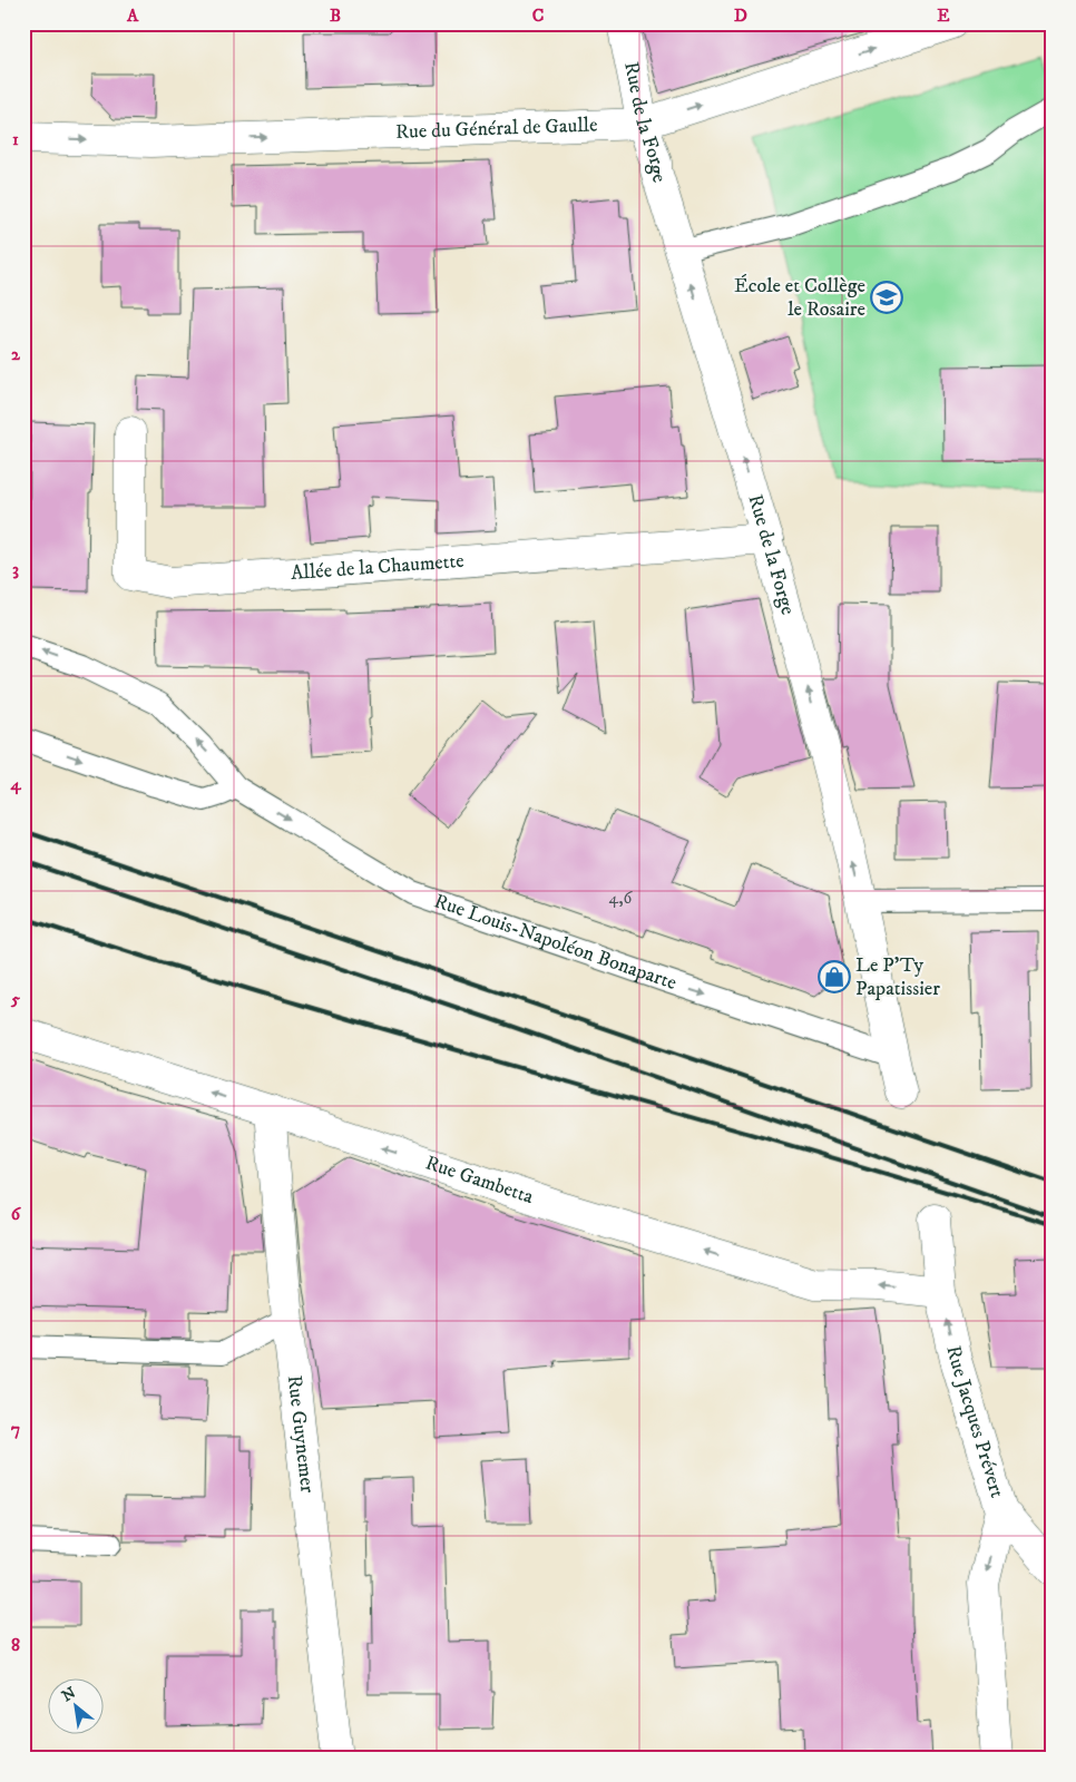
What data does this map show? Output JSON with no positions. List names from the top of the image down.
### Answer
{
  "streets": {
    "street": [
      "Rue de la Forge",
      "Rue du Général de Gaulle",
      "Allée de la Chaumette",
      "Rue Gambetta",
      "Rue Jacques Prévert",
      "Rue Guynemer"
    ],
    "lane": ["Rue Louis-Napoléon Bonaparte"]
  },
  "crossings": [
    ["Rue de la Forge", "Rue du Général de Gaulle"],
    ["Rue de la Forge", "Allée de la Chaumette"],
    ["Rue de la Forge", "Rue Louis-Napoléon Bonaparte"],
    ["Rue Gambetta", "Rue Jacques Prévert"],
    ["Rue Gambetta", "Rue Guynemer"]
  ],
  "one_way": ["Rue de la Forge", "Rue du Général de Gaulle", "Rue Gambetta"],
  "places": {
    "school or university": ["École et Collège le Rosaire"],
    "shop": ["Le P'Ty Papatissier"]
  },
  "house_numbers": ["4,6"],
  "north": "top left",
  "grid": {
    "columns": [
      "A",
      "B",
      "C",
      "D",
      "E"
    ],
    "rows": [
      "1",
      "2",
      "3",
      "4",
      "5",
      "6",
      "7",
      "8"
    ]
  }
}
